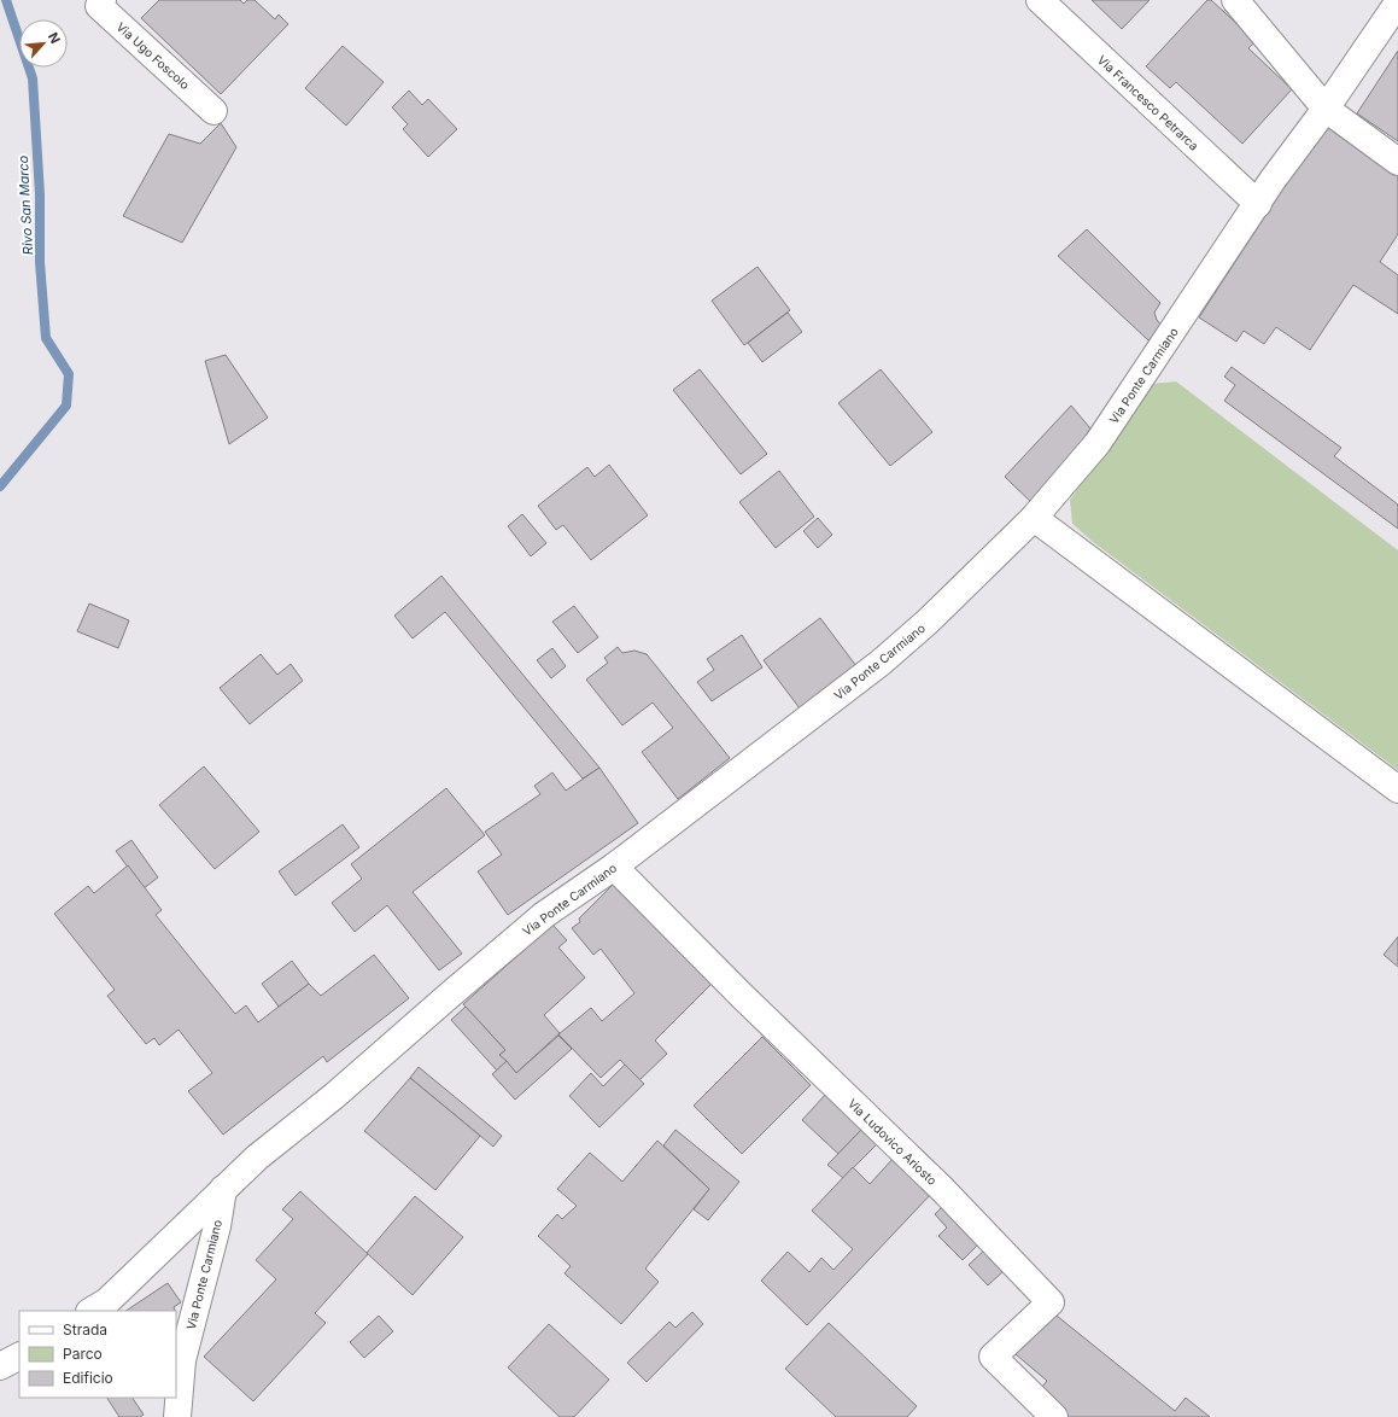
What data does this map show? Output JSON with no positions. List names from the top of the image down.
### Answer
{
  "streets": {
    "street": [
      "Via Ugo Foscolo",
      "Via Francesco Petrarca",
      "Via Ponte Carmiano",
      "Via Ludovico Ariosto"
    ]
  },
  "crossings": [
    ["Via Francesco Petrarca", "Via Ponte Carmiano"],
    ["Via Ponte Carmiano", "Via Ludovico Ariosto"]
  ],
  "water": ["Rivo San Marco"],
  "legend": ["Strada", "Parco", "Edificio"],
  "north": "top right"
}
